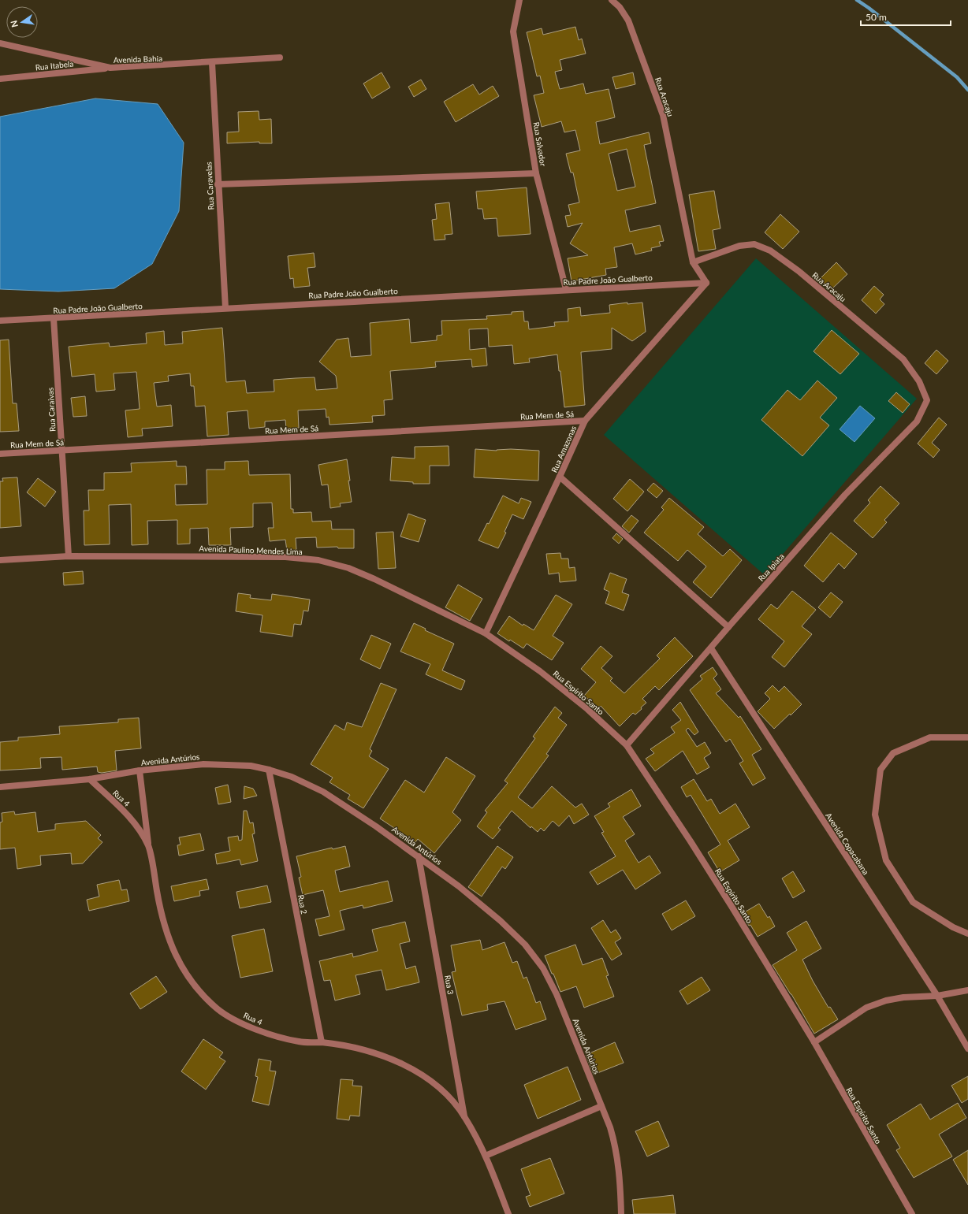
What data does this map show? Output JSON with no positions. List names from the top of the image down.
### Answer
{
  "streets": {
    "street": [
      "Avenida Bahia",
      "Rua Itabela",
      "Rua Aracaju",
      "Rua Salvador",
      "Rua Caravelas",
      "Rua Padre João Gualberto",
      "Rua Caraivas",
      "Rua Mem de Sá",
      "Rua Amazonas",
      "Avenida Paulino Mendes Lima",
      "Rua Ipiata",
      "Rua Espírito Santo",
      "Avenida Antúrios",
      "Rua 4",
      "Avenida Copacabana",
      "Rua 2",
      "Rua 3"
    ]
  },
  "crossings": [
    ["Avenida Bahia", "Rua Itabela"],
    ["Avenida Bahia", "Rua Caravelas"],
    ["Rua Aracaju", "Rua Padre João Gualberto"],
    ["Rua Aracaju", "Rua Amazonas"],
    ["Rua Aracaju", "Rua Ipiata"],
    ["Rua Salvador", "Rua Padre João Gualberto"],
    ["Rua Caravelas", "Rua Padre João Gualberto"],
    ["Rua Padre João Gualberto", "Rua Caraivas"],
    ["Rua Padre João Gualberto", "Rua Amazonas"],
    ["Rua Caraivas", "Rua Mem de Sá"],
    ["Rua Caraivas", "Avenida Paulino Mendes Lima"],
    ["Rua Mem de Sá", "Rua Amazonas"],
    ["Rua Amazonas", "Avenida Paulino Mendes Lima"],
    ["Rua Amazonas", "Rua Espírito Santo"],
    ["Avenida Paulino Mendes Lima", "Rua Espírito Santo"],
    ["Rua Ipiata", "Rua Espírito Santo"],
    ["Rua Ipiata", "Avenida Copacabana"],
    ["Avenida Antúrios", "Rua 4"],
    ["Avenida Antúrios", "Rua 2"],
    ["Avenida Antúrios", "Rua 3"],
    ["Rua 4", "Rua 2"],
    ["Rua 4", "Rua 3"]
  ],
  "scale_bar": "50 m",
  "north": "left"
}
